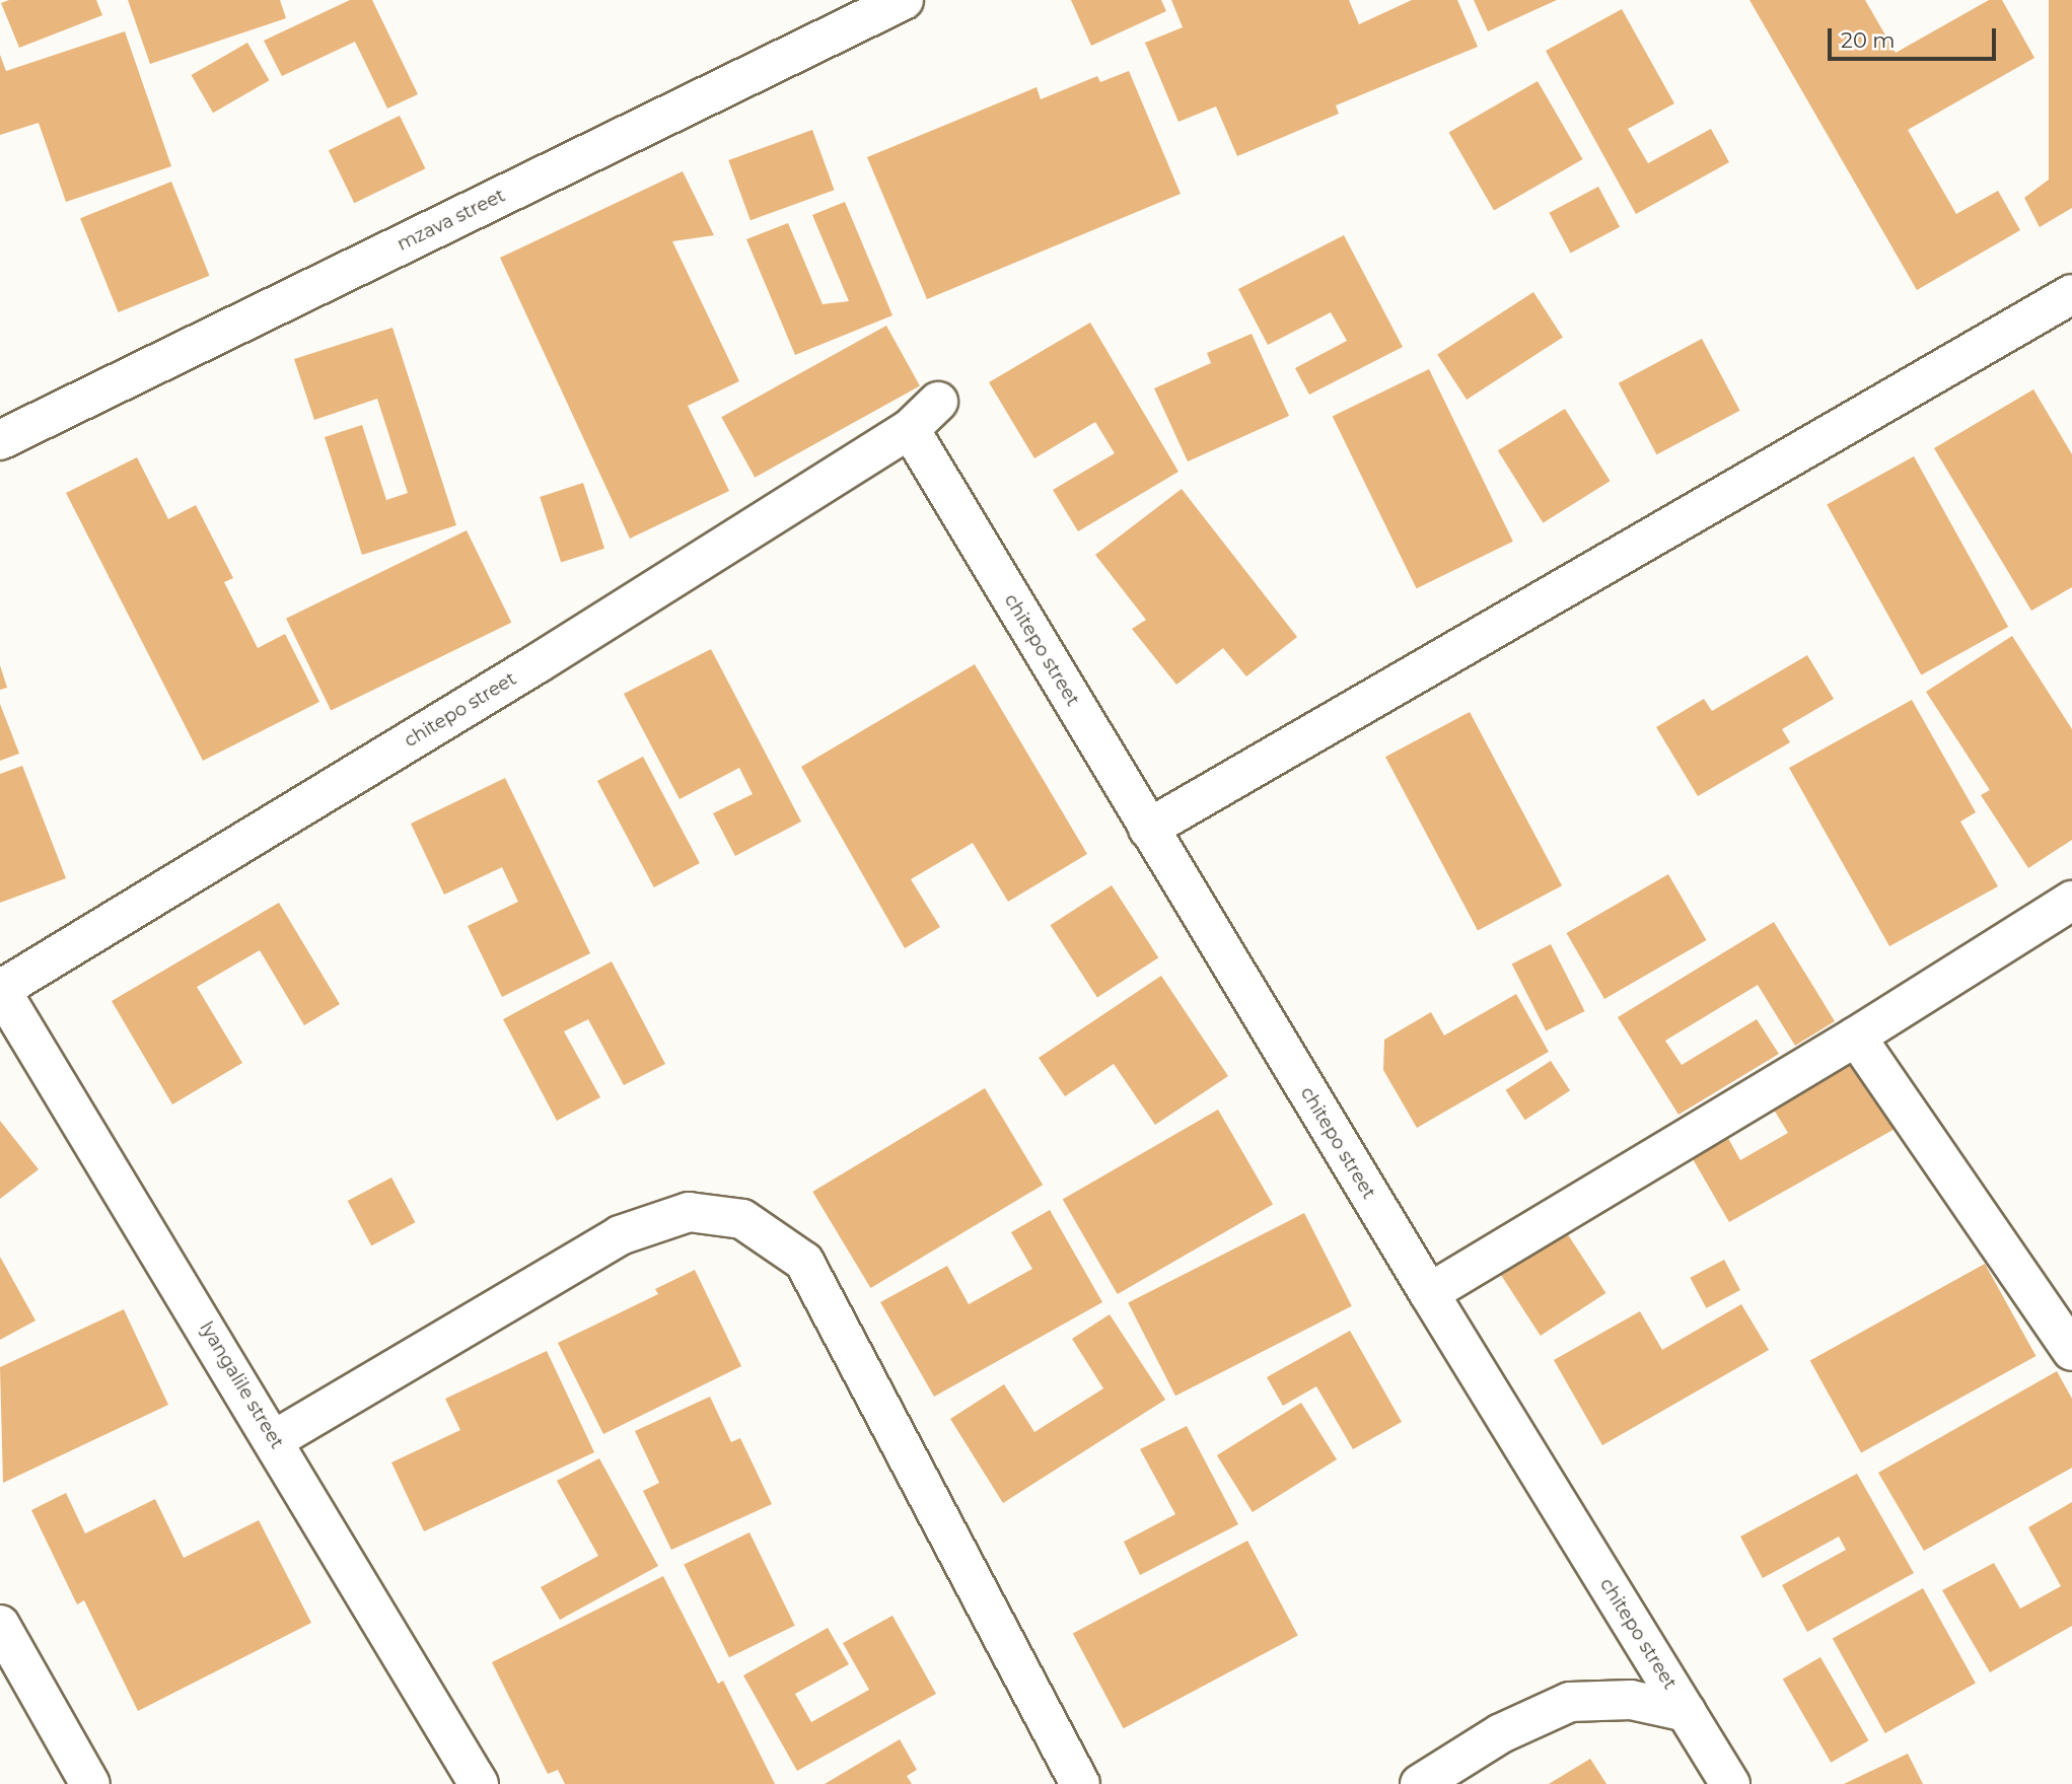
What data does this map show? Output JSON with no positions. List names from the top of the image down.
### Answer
{
  "streets": {
    "street": ["mzava street", "chitepo street", "lyangalile street"]
  },
  "crossings": [
    ["chitepo street", "lyangalile street"]
  ],
  "scale_bar": "20 m"
}
